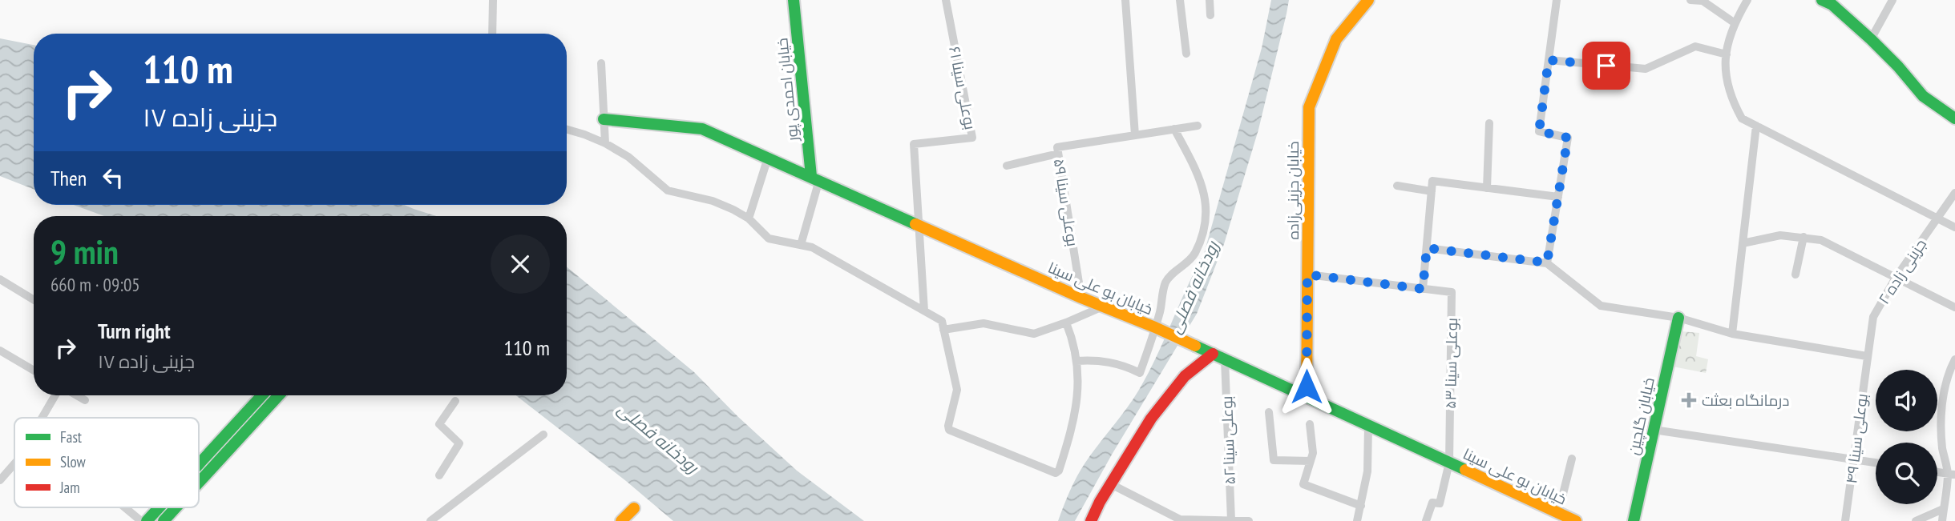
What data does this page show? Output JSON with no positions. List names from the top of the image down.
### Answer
{
  "streets": {
    "main road": [
      "خیابان احمدی پور",
      "خیابان جزینی‌زاده",
      "خیابان بو علی سینا",
      "خیابان گلچین"
    ],
    "street": [
      "بوعلی سینا ۶۱",
      "بوعلی سینا ۵۹",
      "جزینی زاده ۲",
      "بوعلی سینا ۵۳",
      "بوعلی سینا ۴۹",
      "بوعلی سینا ۵۲"
    ]
  },
  "crossings": [
    ["بوعلی سینا ۶۱", "خیابان بو علی سینا"],
    ["خیابان احمدی پور", "خیابان بو علی سینا"],
    ["خیابان جزینی‌زاده", "خیابان بو علی سینا"],
    ["بوعلی سینا ۵۹", "خیابان بو علی سینا"],
    ["جزینی زاده ۲", "بوعلی سینا ۴۹"],
    ["خیابان بو علی سینا", "بوعلی سینا ۵۳"],
    ["خیابان بو علی سینا", "بوعلی سینا ۵۲"]
  ],
  "water": ["رودخانه فصلی"],
  "places": {
    "health": ["درمانگاه بعثت"]
  },
  "legend": ["Fast", "Slow", "Jam"],
  "page": {
    "turn": ["110 m", "جزینی زاده ۱۷"],
    "then": "Then",
    "heading": ["9 min", "660 m · 09:05"],
    "list": [
      {
        "name": "Turn right",
        "note": "جزینی زاده ۱۷",
        "value": "110 m"
      }
    ]
  }
}
